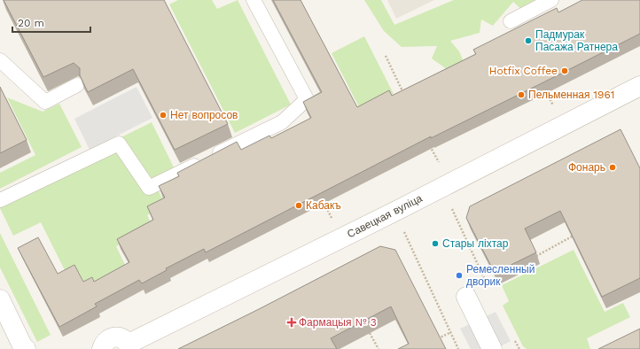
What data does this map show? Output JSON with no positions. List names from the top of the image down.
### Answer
{
  "streets": {
    "street": ["Савецкая вуліца"]
  },
  "places": {
    "other": [
      "Падмурак Пасажа Ратнера",
      "Hotfix Coffee",
      "Пельменная 1961",
      "Нет вопросов",
      "Фонарь",
      "Кабакъ",
      "Стары ліхтар",
      "Ремесленный дворик"
    ],
    "health": ["Фармацыя № 3"]
  },
  "scale_bar": "20 m"
}
